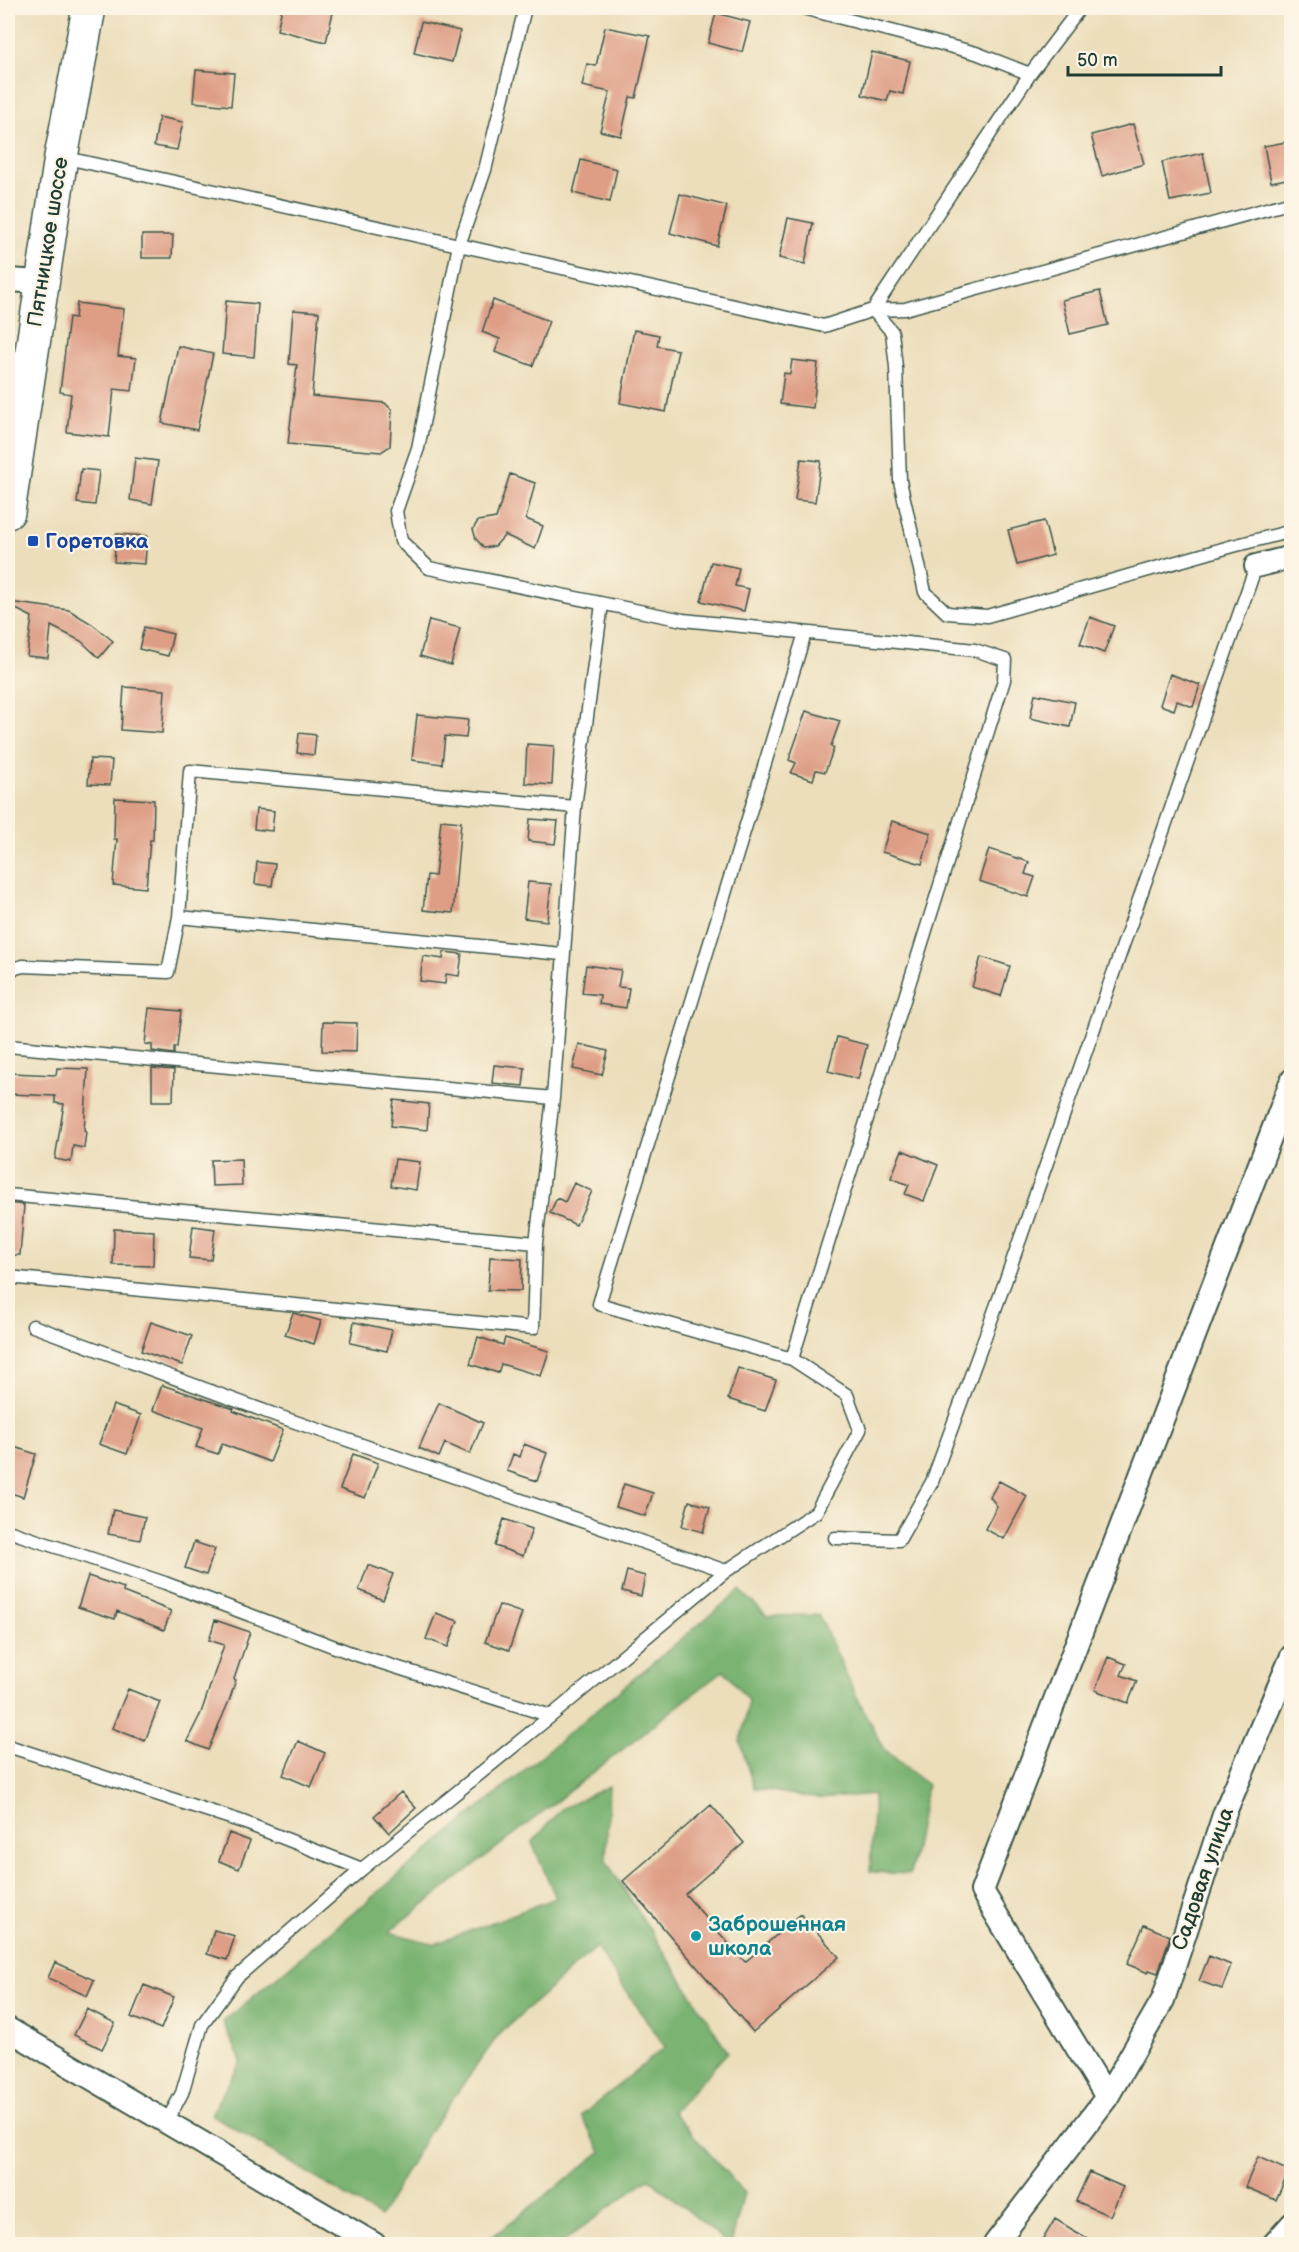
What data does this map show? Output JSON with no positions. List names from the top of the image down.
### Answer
{
  "streets": {
    "main road": ["Пятницкое шоссе"],
    "street": ["Садовая улица"]
  },
  "places": {
    "transit": ["Горетовка"],
    "other": ["Заброшенная школа"]
  },
  "scale_bar": "50 m"
}
